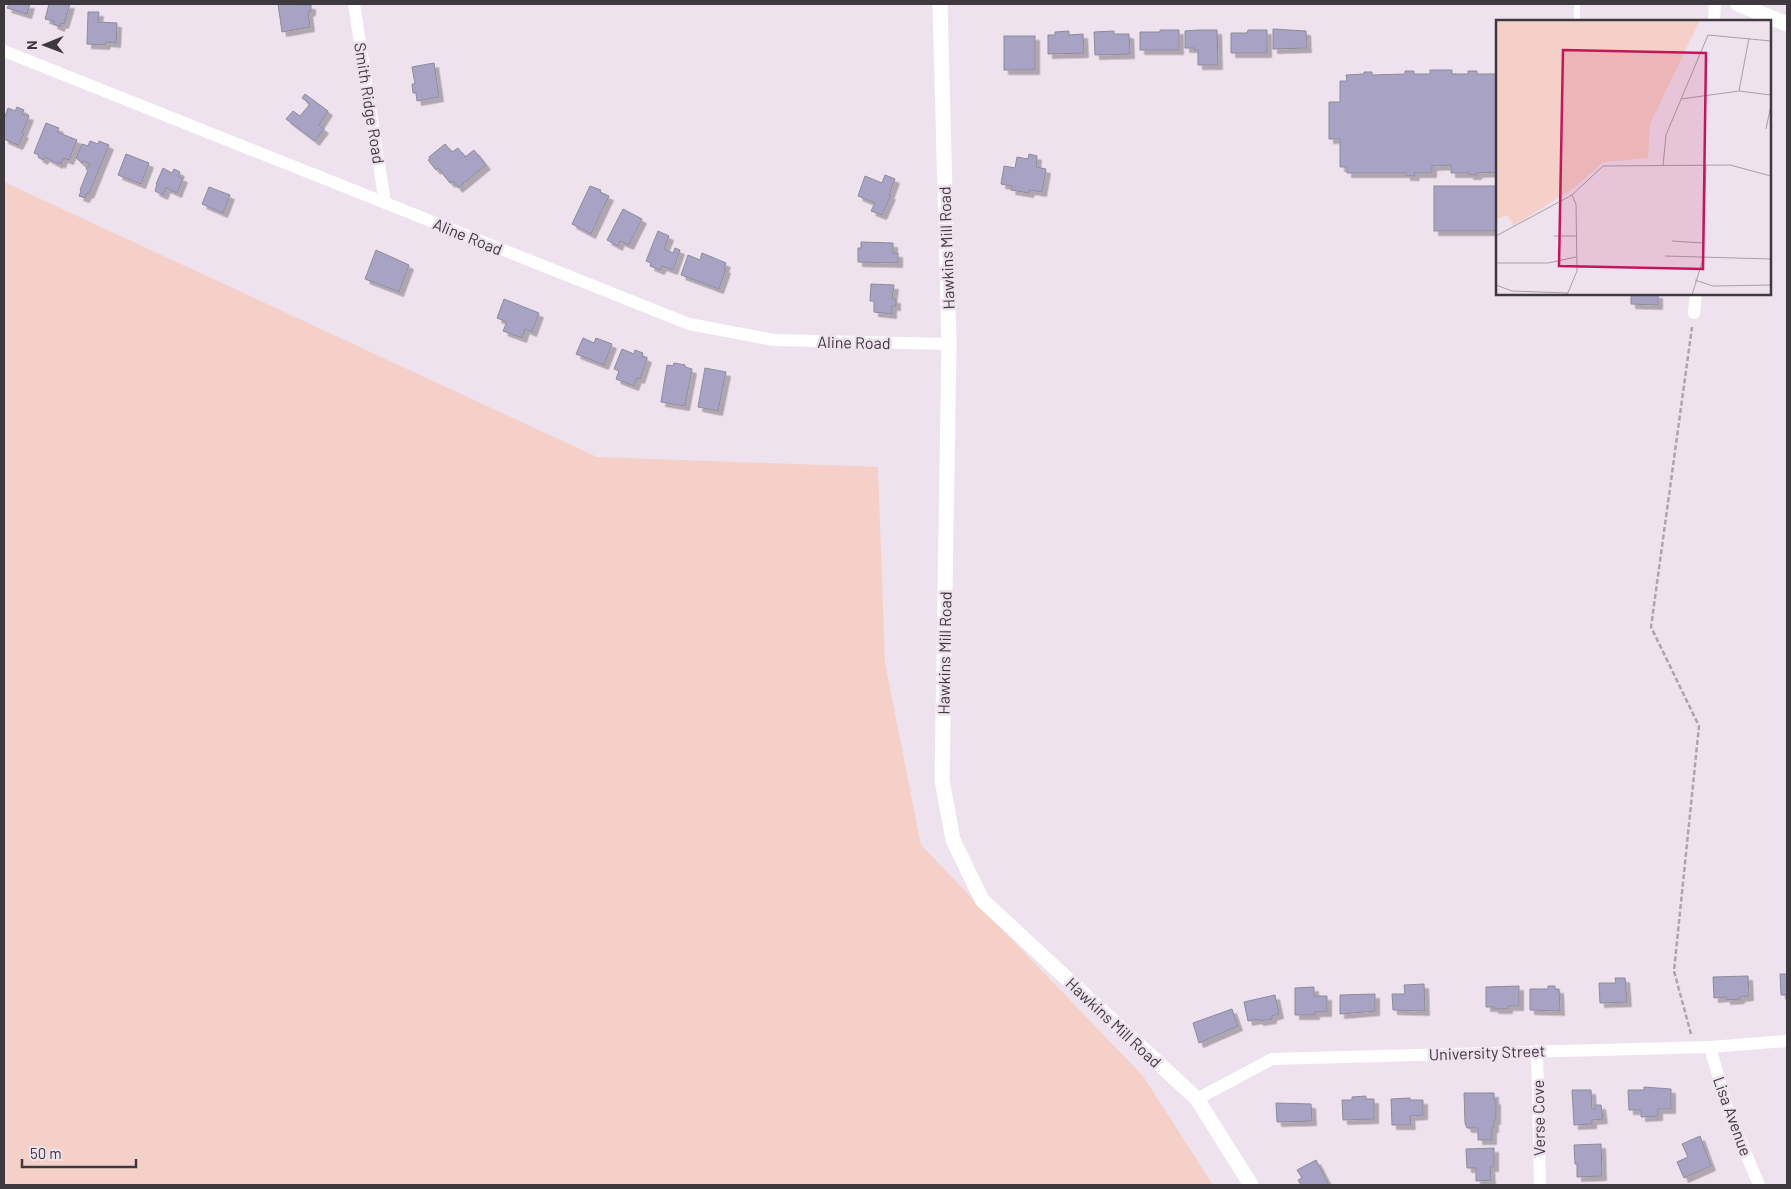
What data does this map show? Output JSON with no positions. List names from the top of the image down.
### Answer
{
  "streets": {
    "street": [
      "Smith Ridge Road",
      "Aline Road",
      "Hawkins Mill Road",
      "University Street",
      "Lisa Avenue",
      "Verse Cove"
    ]
  },
  "crossings": [
    ["Smith Ridge Road", "Aline Road"],
    ["Aline Road", "Hawkins Mill Road"],
    ["Hawkins Mill Road", "University Street"],
    ["University Street", "Lisa Avenue"],
    ["University Street", "Verse Cove"]
  ],
  "scale_bar": "50 m",
  "north": "left"
}
